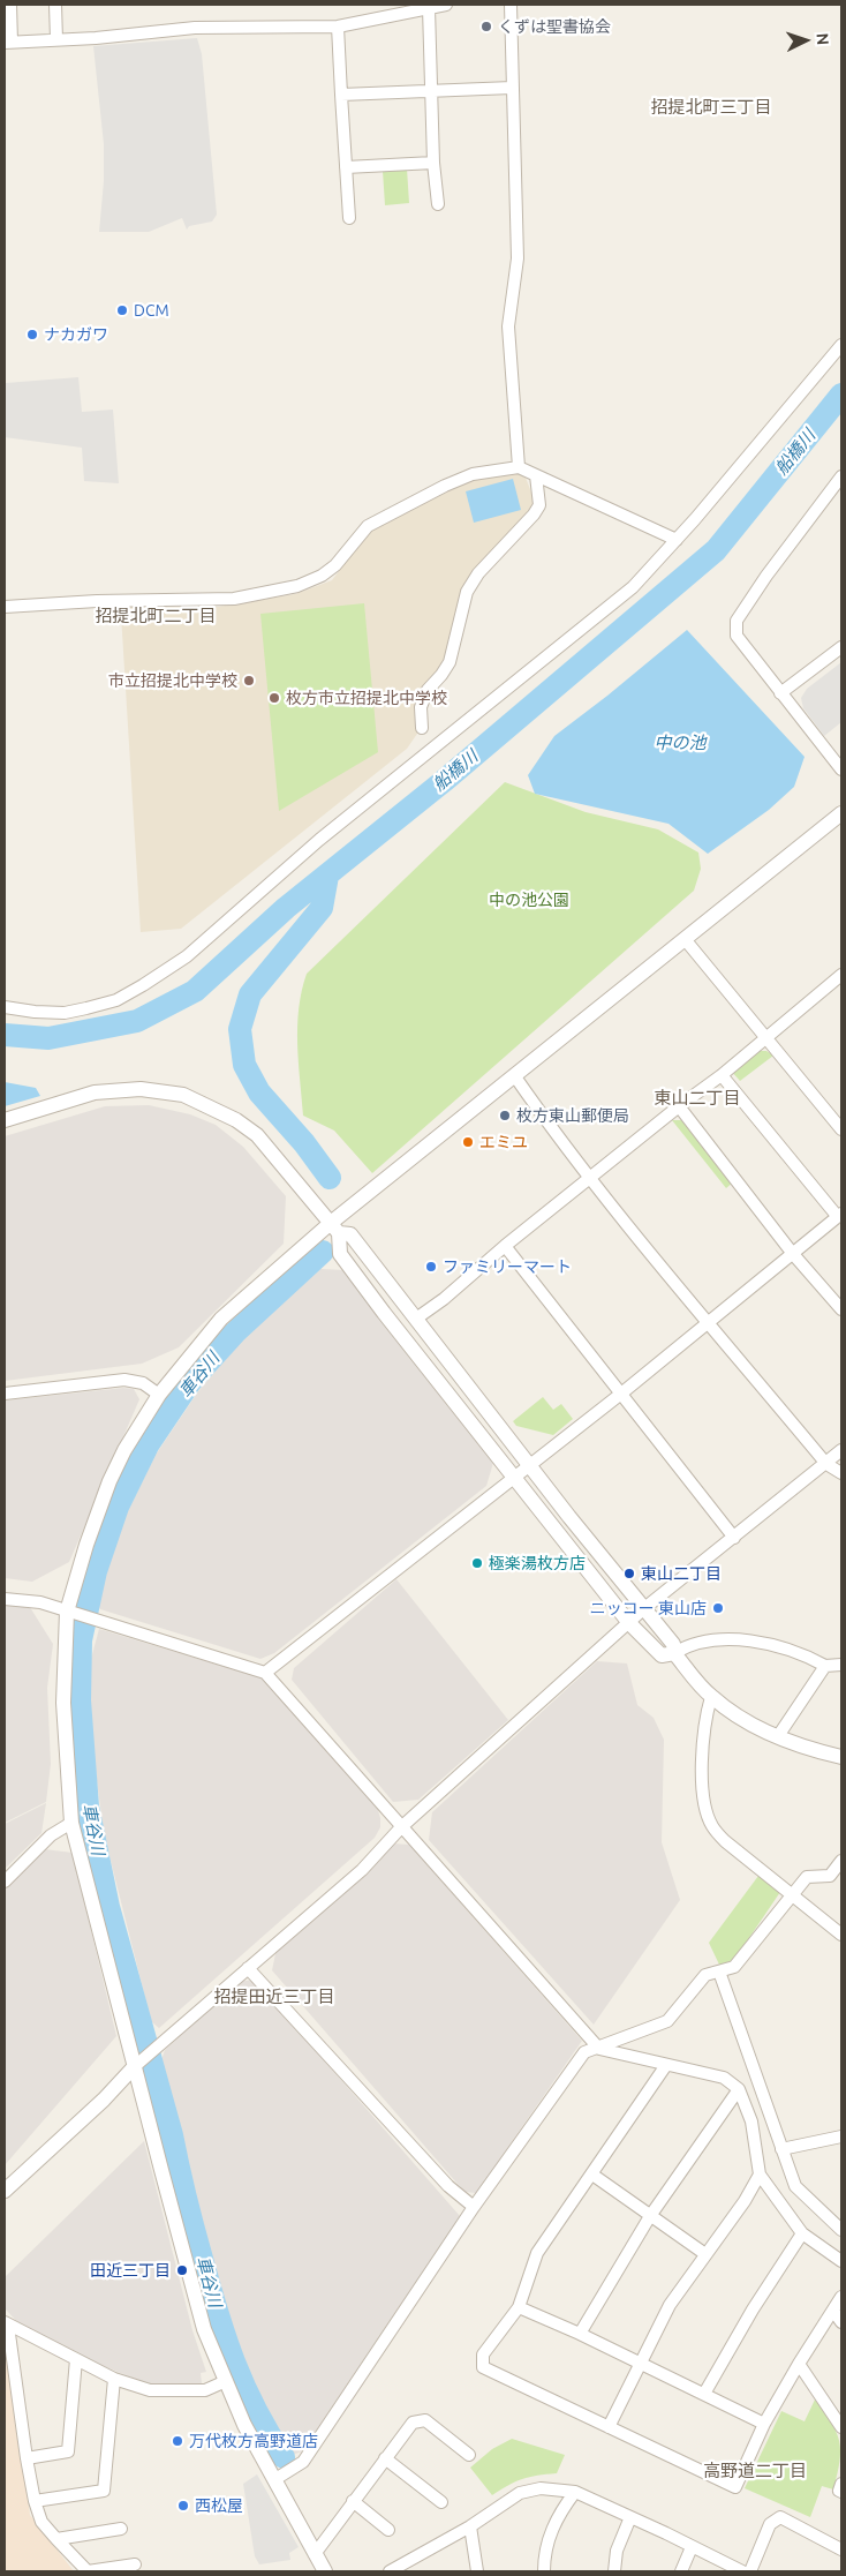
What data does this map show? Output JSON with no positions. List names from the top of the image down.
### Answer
{
  "districts": [
    "招提北町三丁目",
    "招提北町二丁目",
    "東山二丁目",
    "招提田近三丁目",
    "高野道二丁目"
  ],
  "water": ["船橋川", "中の池", "車谷川"],
  "parks": ["中の池公園"],
  "places": [
    "くずは聖書協会",
    "DCM",
    "ナカガワ",
    "市立招提北中学校",
    "枚方市立招提北中学校",
    "枚方東山郵便局",
    "エミユ",
    "ファミリーマート",
    "極楽湯枚方店",
    "東山二丁目",
    "ニッコー 東山店",
    "田近三丁目",
    "万代枚方高野道店",
    "西松屋"
  ],
  "north": "right"
}
